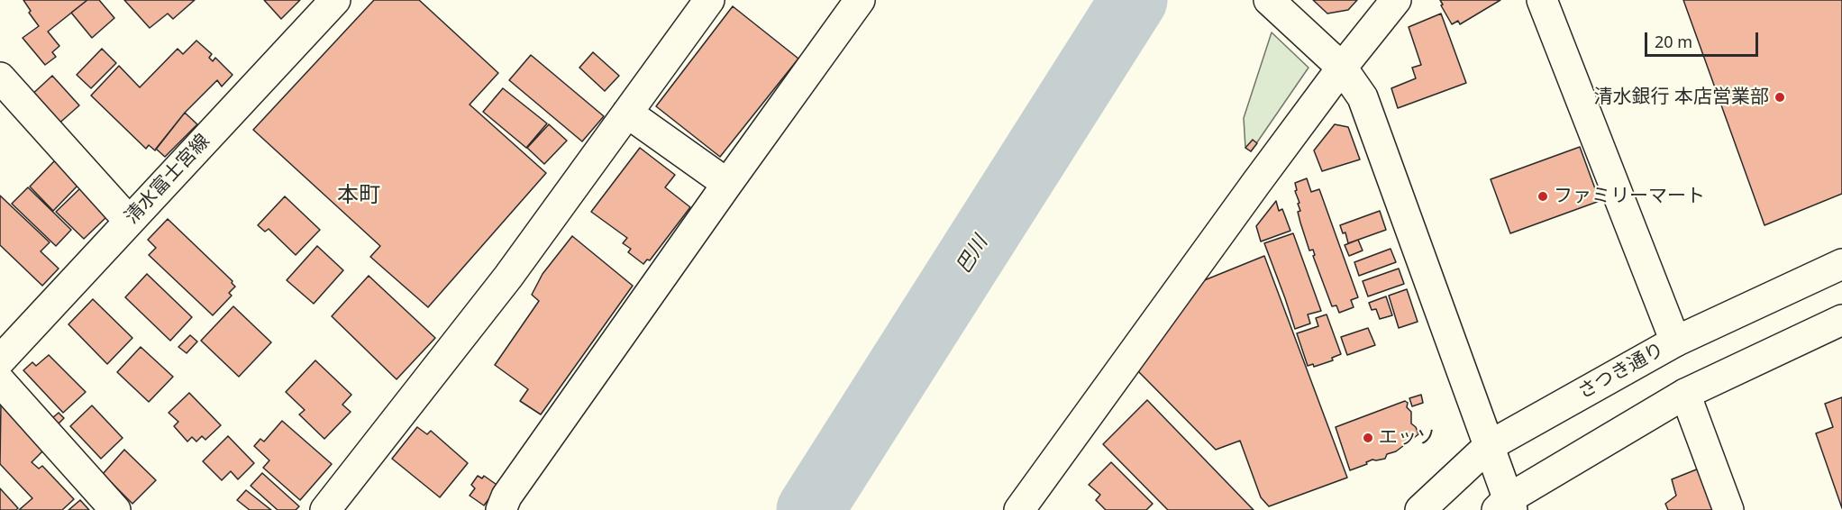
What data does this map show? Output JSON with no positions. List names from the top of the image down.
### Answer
{
  "streets": {
    "street": ["清水富士宮線", "さつき通り"]
  },
  "districts": ["本町"],
  "water": ["巴川"],
  "places": ["清水銀行 本店営業部", "ファミリーマート", "エッソ"],
  "scale_bar": "20 m"
}
